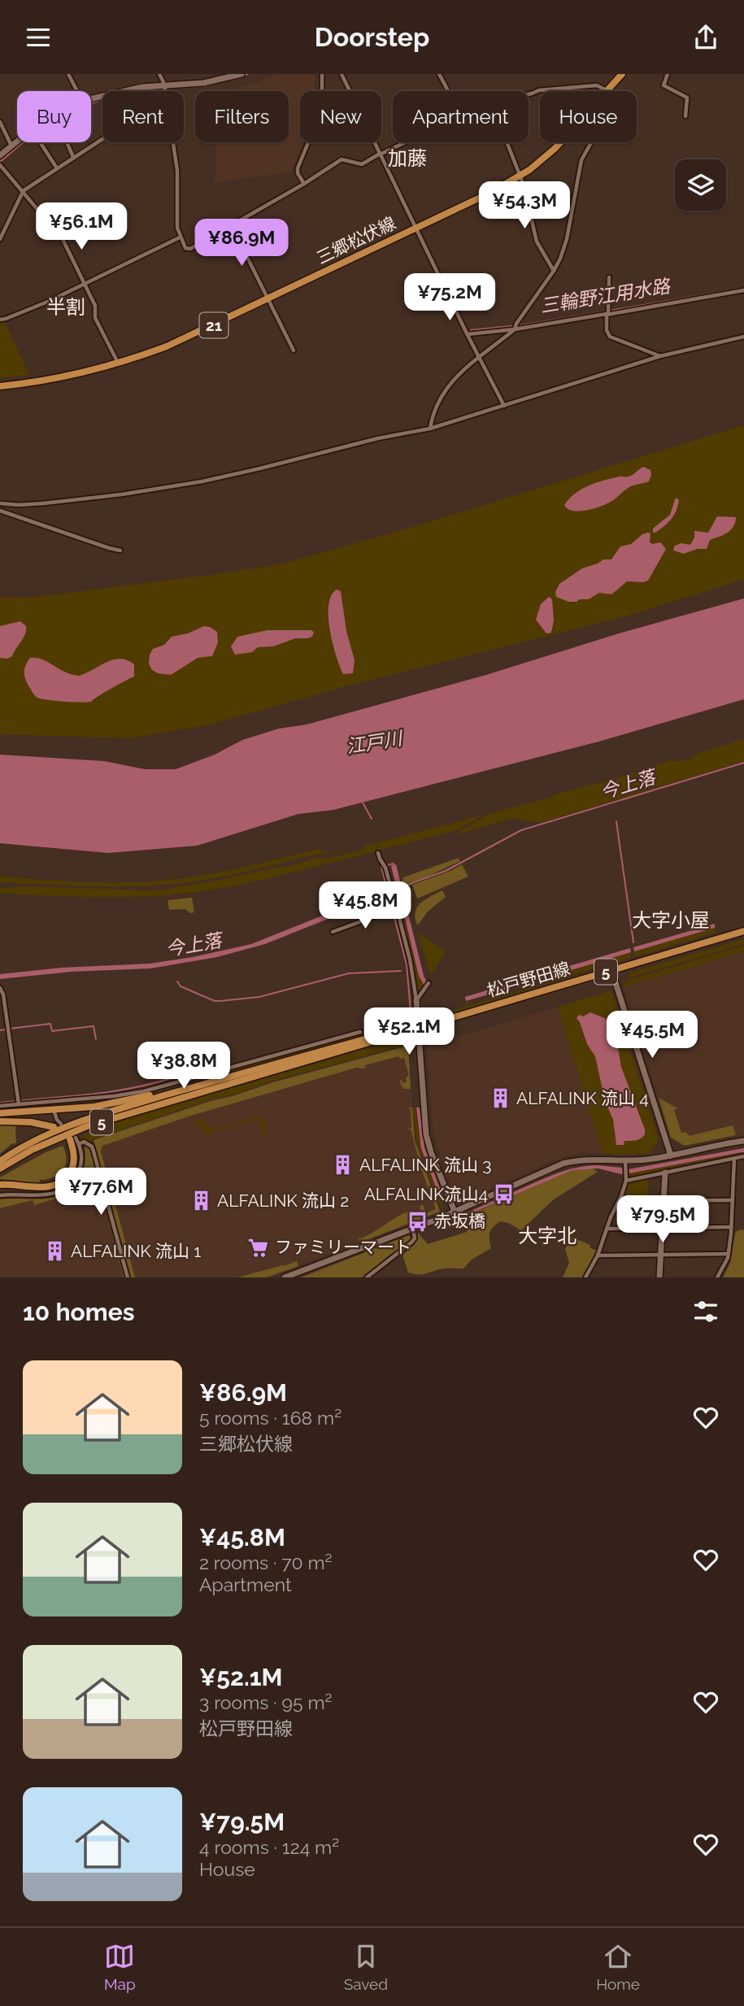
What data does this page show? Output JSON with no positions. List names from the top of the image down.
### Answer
{
  "streets": {
    "main road": [
      "三郷松伏線",
      "21",
      "5",
      "松戸野田線"
    ]
  },
  "districts": [
    "加藤",
    "半割",
    "大字小屋",
    "大字北"
  ],
  "water": ["三輪野江用水路", "江戸川", "今上落"],
  "places": {
    "building": [
      "ALFALINK 流山 4",
      "ALFALINK 流山 3",
      "ALFALINK 流山 2",
      "ALFALINK 流山 1"
    ],
    "bus stop": ["ALFALINK流山4", "赤坂橋"],
    "supermarket": ["ファミリーマート"]
  },
  "page": {
    "header": "Doorstep",
    "chip": [
      "Buy",
      "Rent",
      "Filters",
      "New",
      "Apartment",
      "House"
    ],
    "price": [
      "¥54.3M",
      "¥56.1M",
      "¥86.9M",
      "¥75.2M",
      "¥45.8M",
      "¥52.1M",
      "¥45.5M",
      "¥38.8M",
      "¥77.6M",
      "¥79.5M"
    ],
    "heading": "10 homes",
    "list": [
      {
        "name": "¥86.9M",
        "note": "5 rooms · 168 m² · 三郷松伏線"
      },
      {
        "name": "¥45.8M",
        "note": "2 rooms · 70 m² · Apartment"
      },
      {
        "name": "¥52.1M",
        "note": "3 rooms · 95 m² · 松戸野田線"
      },
      {
        "name": "¥79.5M",
        "note": "4 rooms · 124 m² · House"
      }
    ],
    "tabs": ["Map", "Saved", "Home"]
  }
}
